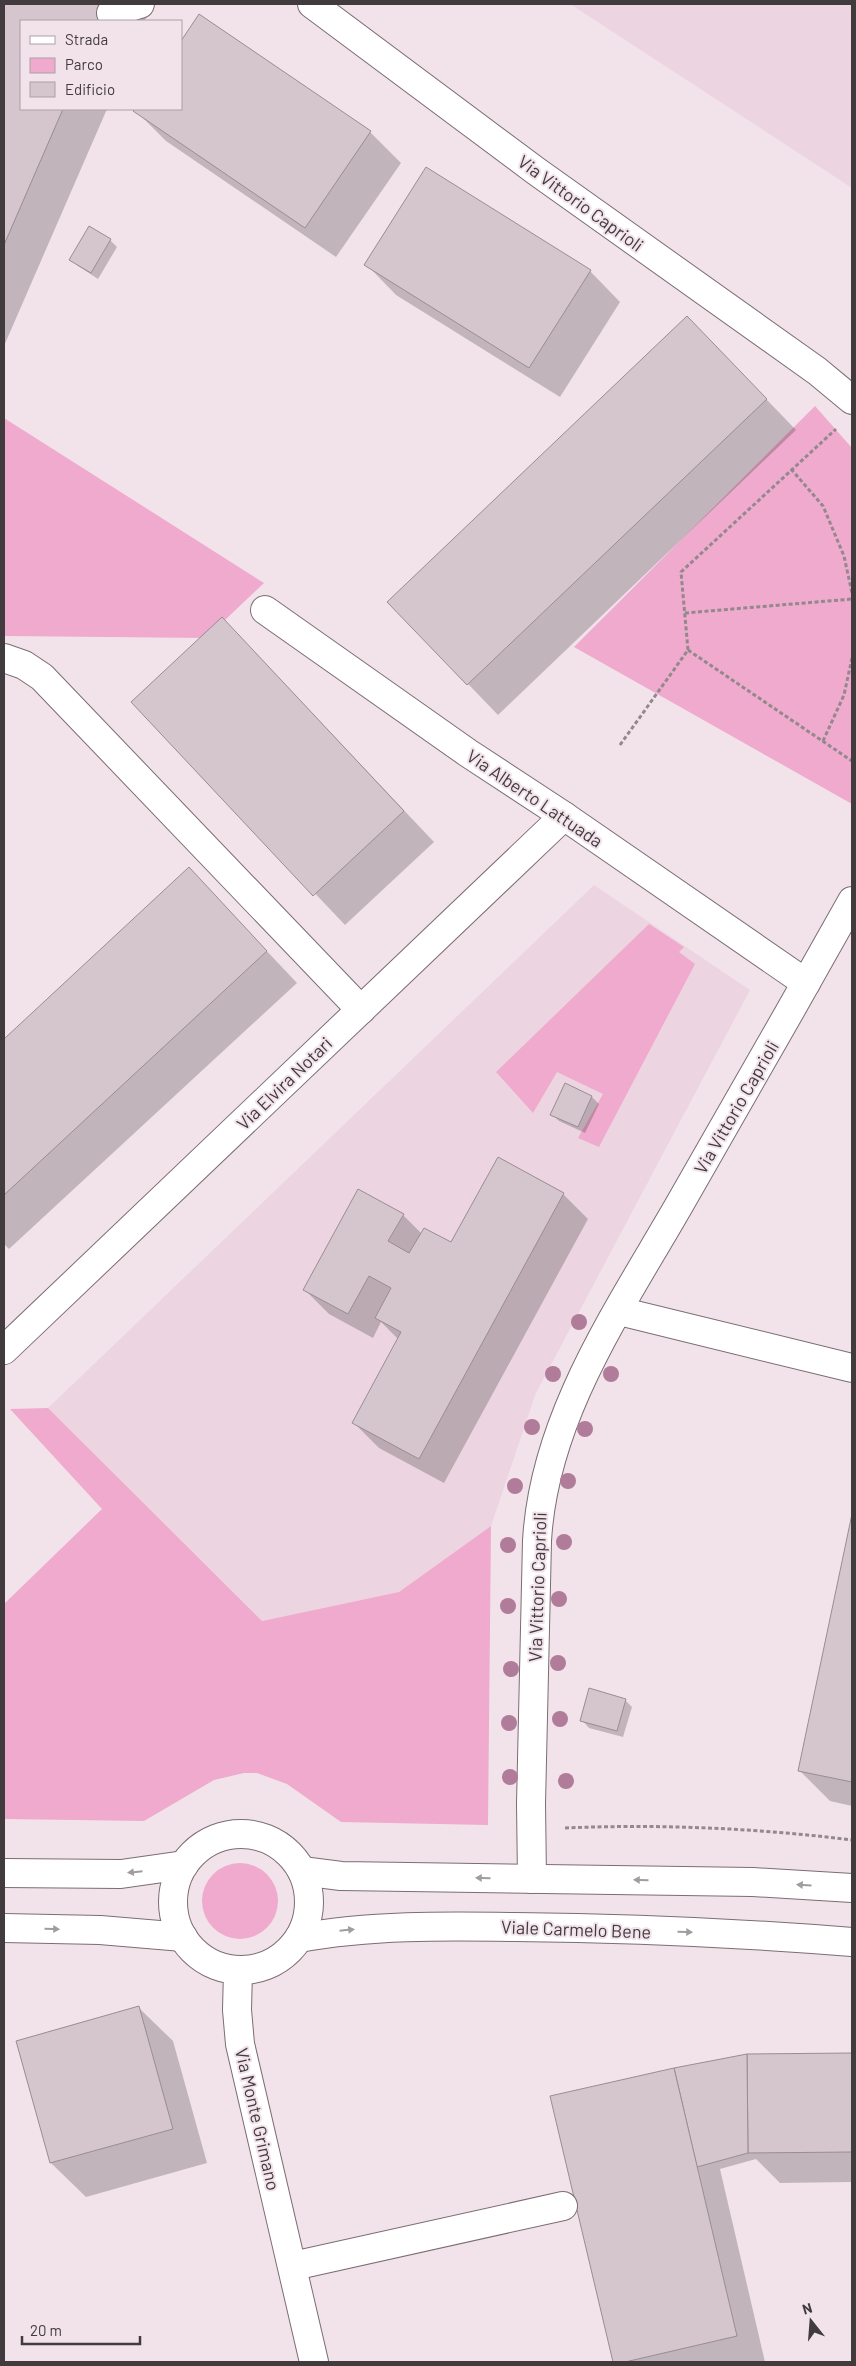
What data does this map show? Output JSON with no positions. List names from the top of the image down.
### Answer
{
  "streets": {
    "street": [
      "Via Vittorio Caprioli",
      "Via Alberto Lattuada",
      "Via Elvira Notari",
      "Viale Carmelo Bene",
      "Via Monte Grimano"
    ]
  },
  "crossings": [
    ["Via Vittorio Caprioli", "Via Alberto Lattuada"],
    ["Via Alberto Lattuada", "Via Elvira Notari"],
    ["Viale Carmelo Bene", "Via Monte Grimano"]
  ],
  "legend": ["Strada", "Parco", "Edificio"],
  "scale_bar": "20 m",
  "north": "top"
}
